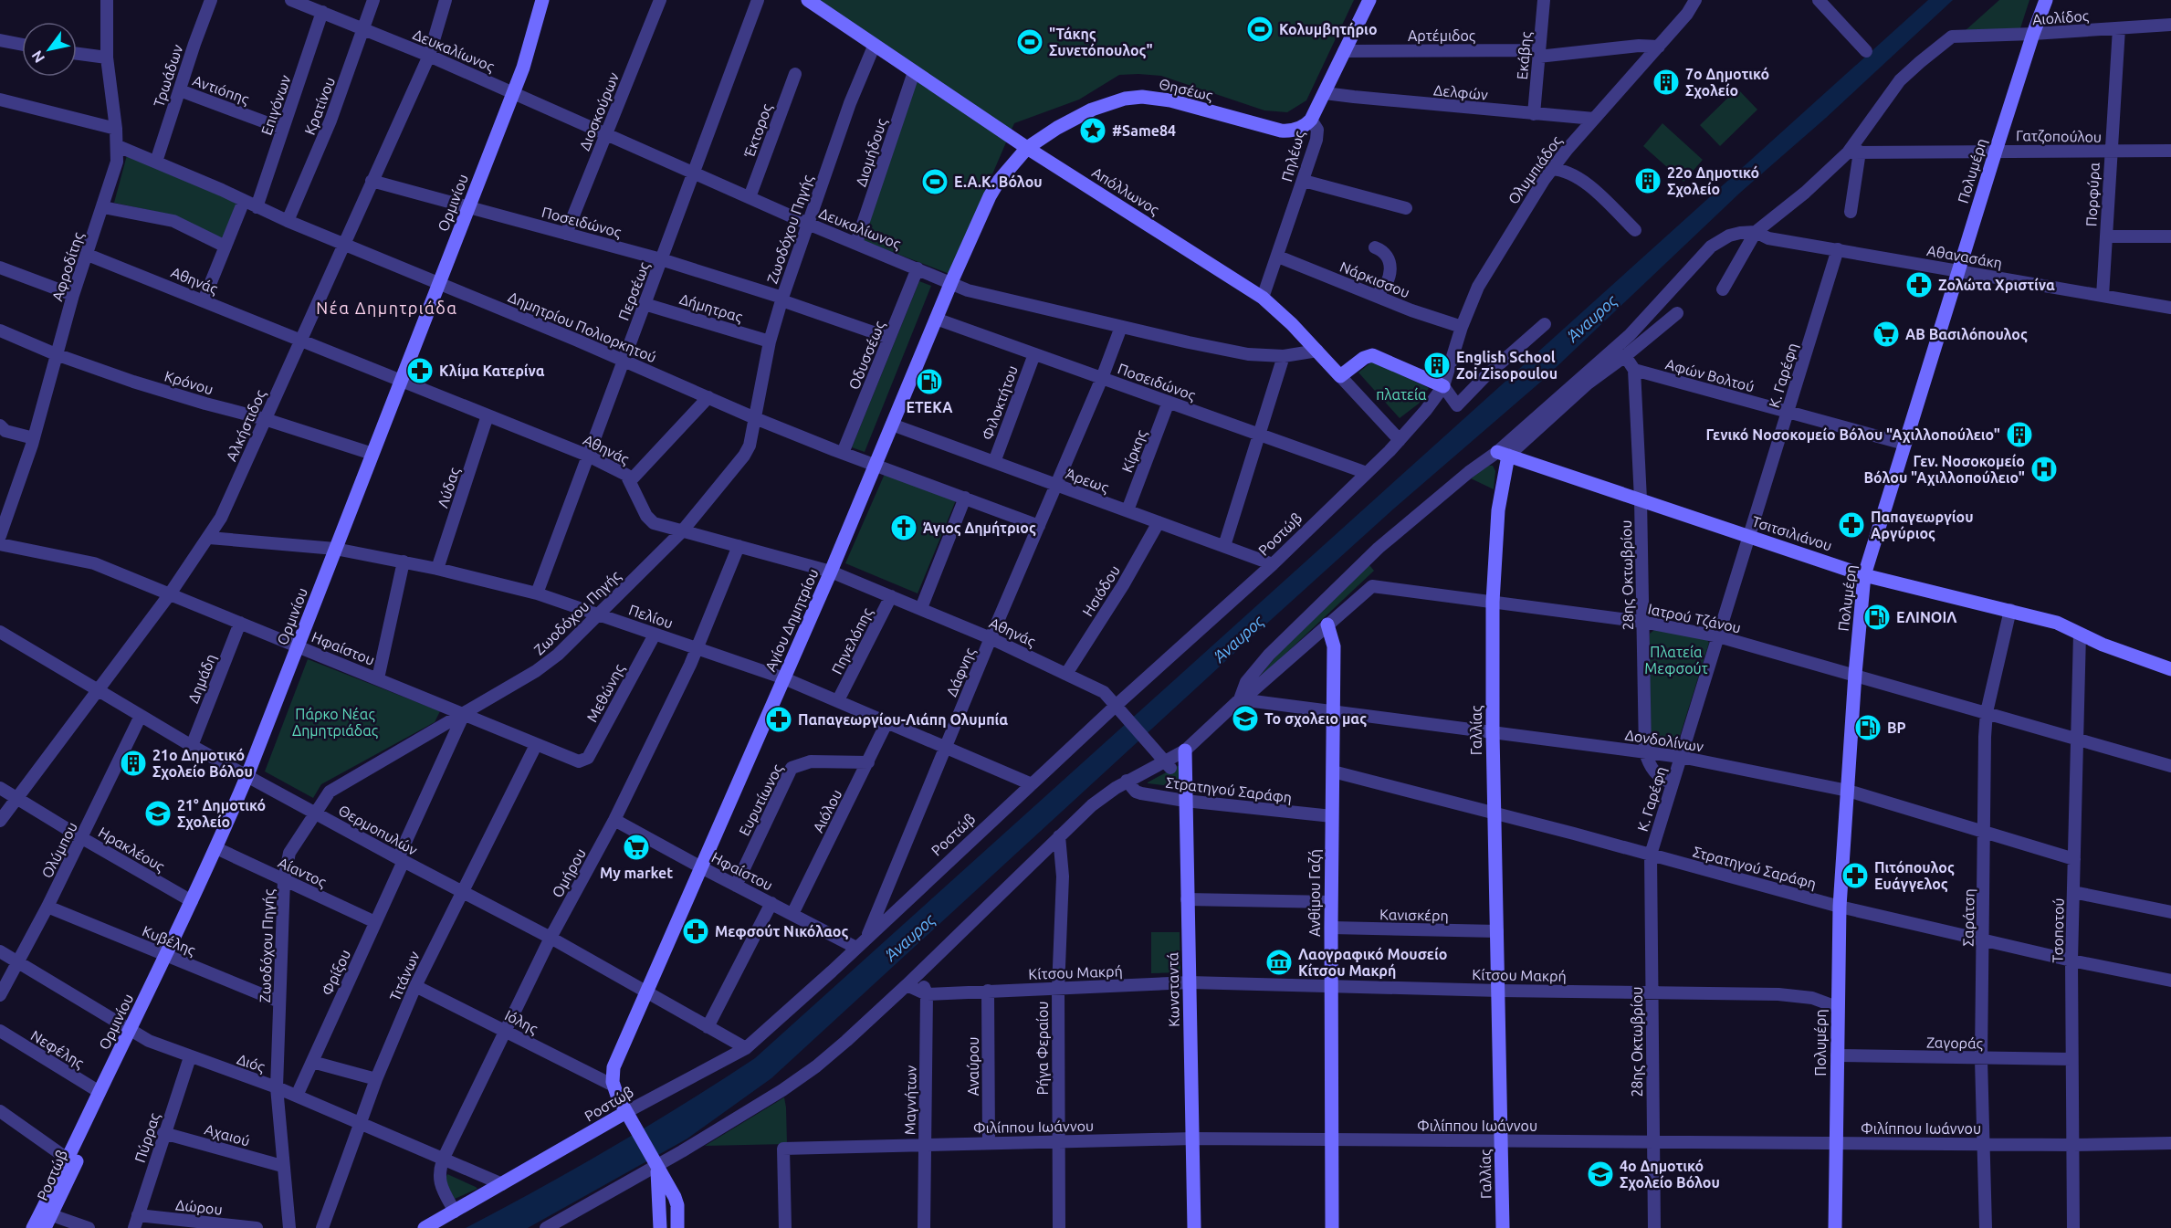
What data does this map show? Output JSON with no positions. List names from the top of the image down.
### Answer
{
  "streets": {
    "street": [
      "Αιολίδος",
      "Αρτέμιδος",
      "Δευκαλίωνος",
      "Εκάβης",
      "Τρωάδων",
      "Αντιόπης",
      "Θησέως",
      "Δελφών",
      "Επιγόνων",
      "Κρατίνου",
      "Διοσκούρων",
      "Έκτορος",
      "Γατζοπούλου",
      "Διομήδους",
      "Πηλέως",
      "Ολυμπιάδος",
      "Πολυμέρη",
      "Απόλλωνος",
      "Πορφύρα",
      "Ορμινίου",
      "Ποσειδώνος",
      "Ζωοδόχου Πηγής",
      "Αθανασάκη",
      "Αφροδίτης",
      "Νάρκισσου",
      "Αθηνάς",
      "Περσέως",
      "Δήμητρας",
      "Δημητρίου Πολιορκητού",
      "Οδυσσέως",
      "Αφών Βολτού",
      "Κ. Γαρέφη",
      "Κρόνου",
      "Φιλοκτήτου",
      "Αλκήστιδος",
      "Κίρκης",
      "Άρεως",
      "Λύδας",
      "Τσιτσιλιάνου",
      "Ροστώβ",
      "28ης Οκτωβρίου",
      "Ησιόδου",
      "Πελίου",
      "Ιατρού Τζάνου",
      "Αγίου Δημητρίου",
      "Πηνελόπης",
      "Ηφαίστου",
      "Δάφνης",
      "Δημάδη",
      "Μεθώνης",
      "Γαλλίας",
      "Δονδολίνων",
      "Στρατηγού Σαράφη",
      "Ευρυτίωνος",
      "Αιόλου",
      "Θερμοπυλών",
      "Ηρακλέους",
      "Ολύμπου",
      "Αίαντος",
      "Ομήρου",
      "Ανθίμου Γαζή",
      "Κανισκέρη",
      "Σαράτση",
      "Τσοποτού",
      "Κυβέλης",
      "Φρίξου",
      "Κίτσου Μακρή",
      "Τιτάνων",
      "Κωνσταντά",
      "Ιόλης",
      "Ζαγοράς",
      "Ρήγα Φεραίου",
      "Νεφέλης",
      "Διός",
      "Αναύρου",
      "Μαγνήτων",
      "Φιλίππου Ιωάννου",
      "Αχαιού",
      "Πύρρας",
      "Δώρου"
    ]
  },
  "crossings": [
    ["Αιολίδος", "Γατζοπούλου"],
    ["Αιολίδος", "Πολυμέρη"],
    ["Αιολίδος", "Πορφύρα"],
    ["Αρτέμιδος", "Εκάβης"],
    ["Αρτέμιδος", "Πηλέως"],
    ["Αρτέμιδος", "Ολυμπιάδος"],
    ["Δευκαλίωνος", "Επιγόνων"],
    ["Δευκαλίωνος", "Κρατίνου"],
    ["Δευκαλίωνος", "Διοσκούρων"],
    ["Δευκαλίωνος", "Έκτορος"],
    ["Δευκαλίωνος", "Διομήδους"],
    ["Δευκαλίωνος", "Απόλλωνος"],
    ["Δευκαλίωνος", "Ορμινίου"],
    ["Δευκαλίωνος", "Ζωοδόχου Πηγής"],
    ["Δευκαλίωνος", "Περσέως"],
    ["Δευκαλίωνος", "Οδυσσέως"],
    ["Δευκαλίωνος", "Αλκήστιδος"],
    ["Δευκαλίωνος", "Αγίου Δημητρίου"],
    ["Δευκαλίωνος", "Δάφνης"],
    ["Εκάβης", "Δελφών"],
    ["Τρωάδων", "Αντιόπης"],
    ["Τρωάδων", "Δημητρίου Πολιορκητού"],
    ["Αντιόπης", "Επιγόνων"],
    ["Θησέως", "Πηλέως"],
    ["Θησέως", "Απόλλωνος"],
    ["Θησέως", "Αγίου Δημητρίου"],
    ["Δελφών", "Πηλέως"],
    ["Δελφών", "Ολυμπιάδος"],
    ["Επιγόνων", "Δημητρίου Πολιορκητού"],
    ["Κρατίνου", "Δημητρίου Πολιορκητού"],
    ["Διοσκούρων", "Ποσειδώνος"],
    ["Γατζοπούλου", "Πολυμέρη"],
    ["Γατζοπούλου", "Πορφύρα"],
    ["Διομήδους", "Απόλλωνος"],
    ["Πηλέως", "Απόλλωνος"],
    ["Πηλέως", "Νάρκισσου"],
    ["Ολυμπιάδος", "Νάρκισσου"],
    ["Ολυμπιάδος", "Ροστώβ"],
    ["Πολυμέρη", "Αθανασάκη"],
    ["Πολυμέρη", "Αφών Βολτού"],
    ["Πολυμέρη", "Τσιτσιλιάνου"],
    ["Πολυμέρη", "Ιατρού Τζάνου"],
    ["Πολυμέρη", "Δονδολίνων"],
    ["Πολυμέρη", "Στρατηγού Σαράφη"],
    ["Πολυμέρη", "Κίτσου Μακρή"],
    ["Πολυμέρη", "Ζαγοράς"],
    ["Πολυμέρη", "Φιλίππου Ιωάννου"],
    ["Απόλλωνος", "Ζωοδόχου Πηγής"],
    ["Απόλλωνος", "Ροστώβ"],
    ["Απόλλωνος", "Αγίου Δημητρίου"],
    ["Πορφύρα", "Αθανασάκη"],
    ["Ορμινίου", "Ποσειδώνος"],
    ["Ορμινίου", "Αθηνάς"],
    ["Ορμινίου", "Δημητρίου Πολιορκητού"],
    ["Ορμινίου", "Κρόνου"],
    ["Ορμινίου", "Ροστώβ"],
    ["Ορμινίου", "Πελίου"],
    ["Ορμινίου", "Ηφαίστου"],
    ["Ορμινίου", "Θερμοπυλών"],
    ["Ορμινίου", "Ηρακλέους"],
    ["Ορμινίου", "Αίαντος"],
    ["Ορμινίου", "Κυβέλης"],
    ["Ορμινίου", "Νεφέλης"],
    ["Ορμινίου", "Διός"],
    ["Ποσειδώνος", "Ζωοδόχου Πηγής"],
    ["Ποσειδώνος", "Περσέως"],
    ["Ποσειδώνος", "Οδυσσέως"],
    ["Ποσειδώνος", "Φιλοκτήτου"],
    ["Ποσειδώνος", "Αλκήστιδος"],
    ["Ποσειδώνος", "Κίρκης"],
    ["Ποσειδώνος", "Ροστώβ"],
    ["Ποσειδώνος", "Αγίου Δημητρίου"],
    ["Ποσειδώνος", "Δάφνης"],
    ["Ζωοδόχου Πηγής", "Αθηνάς"],
    ["Ζωοδόχου Πηγής", "Δήμητρας"],
    ["Ζωοδόχου Πηγής", "Δημητρίου Πολιορκητού"],
    ["Ζωοδόχου Πηγής", "Πελίου"],
    ["Ζωοδόχου Πηγής", "Ηφαίστου"],
    ["Ζωοδόχου Πηγής", "Θερμοπυλών"],
    ["Ζωοδόχου Πηγής", "Αίαντος"],
    ["Ζωοδόχου Πηγής", "Κυβέλης"],
    ["Ζωοδόχου Πηγής", "Φρίξου"],
    ["Ζωοδόχου Πηγής", "Διός"],
    ["Ζωοδόχου Πηγής", "Αχαιού"],
    ["Αθανασάκη", "Κ. Γαρέφη"],
    ["Αφροδίτης", "Αθηνάς"],
    ["Αφροδίτης", "Δημητρίου Πολιορκητού"],
    ["Αφροδίτης", "Κρόνου"],
    ["Αθηνάς", "Περσέως"],
    ["Αθηνάς", "Αλκήστιδος"],
    ["Αθηνάς", "Λύδας"],
    ["Αθηνάς", "Ροστώβ"],
    ["Αθηνάς", "Ησιόδου"],
    ["Αθηνάς", "Αγίου Δημητρίου"],
    ["Αθηνάς", "Πηνελόπης"],
    ["Αθηνάς", "Δάφνης"],
    ["Αθηνάς", "Ομήρου"],
    ["Περσέως", "Δήμητρας"],
    ["Περσέως", "Δημητρίου Πολιορκητού"],
    ["Περσέως", "Πελίου"],
    ["Δημητρίου Πολιορκητού", "Οδυσσέως"],
    ["Δημητρίου Πολιορκητού", "Αλκήστιδος"],
    ["Δημητρίου Πολιορκητού", "Αγίου Δημητρίου"],
    ["Δημητρίου Πολιορκητού", "Δάφνης"],
    ["Αφών Βολτού", "Κ. Γαρέφη"],
    ["Αφών Βολτού", "28ης Οκτωβρίου"],
    ["Κ. Γαρέφη", "Τσιτσιλιάνου"],
    ["Κ. Γαρέφη", "28ης Οκτωβρίου"],
    ["Κ. Γαρέφη", "Ιατρού Τζάνου"],
    ["Κ. Γαρέφη", "Δονδολίνων"],
    ["Κ. Γαρέφη", "Στρατηγού Σαράφη"],
    ["Κρόνου", "Αλκήστιδος"],
    ["Φιλοκτήτου", "Άρεως"],
    ["Αλκήστιδος", "Πελίου"],
    ["Αλκήστιδος", "Ηφαίστου"],
    ["Αλκήστιδος", "Θερμοπυλών"],
    ["Αλκήστιδος", "Ηρακλέους"],
    ["Κίρκης", "Άρεως"],
    ["Άρεως", "Ροστώβ"],
    ["Άρεως", "Ησιόδου"],
    ["Άρεως", "Αγίου Δημητρίου"],
    ["Άρεως", "Δάφνης"],
    ["Λύδας", "Πελίου"],
    ["Τσιτσιλιάνου", "28ης Οκτωβρίου"],
    ["Τσιτσιλιάνου", "Γαλλίας"],
    ["Τσιτσιλιάνου", "Σαράτση"],
    ["Τσιτσιλιάνου", "Τσοποτού"],
    ["Ροστώβ", "Πελίου"],
    ["Ροστώβ", "Ηφαίστου"],
    ["Ροστώβ", "Δάφνης"],
    ["Ροστώβ", "Θερμοπυλών"],
    ["Ροστώβ", "Ομήρου"],
    ["Ροστώβ", "Διός"],
    ["28ης Οκτωβρίου", "Ιατρού Τζάνου"],
    ["28ης Οκτωβρίου", "Δονδολίνων"],
    ["28ης Οκτωβρίου", "Στρατηγού Σαράφη"],
    ["28ης Οκτωβρίου", "Κίτσου Μακρή"],
    ["28ης Οκτωβρίου", "Φιλίππου Ιωάννου"],
    ["Πελίου", "Αγίου Δημητρίου"],
    ["Πελίου", "Πηνελόπης"],
    ["Πελίου", "Δάφνης"],
    ["Πελίου", "Μεθώνης"],
    ["Πελίου", "Αιόλου"],
    ["Πελίου", "Ομήρου"],
    ["Ιατρού Τζάνου", "Γαλλίας"],
    ["Ιατρού Τζάνου", "Δονδολίνων"],
    ["Ιατρού Τζάνου", "Ανθίμου Γαζή"],
    ["Ιατρού Τζάνου", "Σαράτση"],
    ["Ιατρού Τζάνου", "Τσοποτού"],
    ["Αγίου Δημητρίου", "Ηφαίστου"],
    ["Αγίου Δημητρίου", "Θερμοπυλών"],
    ["Αγίου Δημητρίου", "Ιόλης"],
    ["Ηφαίστου", "Δημάδη"],
    ["Ηφαίστου", "Μεθώνης"],
    ["Ηφαίστου", "Ευρυτίωνος"],
    ["Ηφαίστου", "Αιόλου"],
    ["Ηφαίστου", "Ομήρου"],
    ["Ηφαίστου", "Φρίξου"],
    ["Ηφαίστου", "Τιτάνων"],
    ["Δημάδη", "Θερμοπυλών"],
    ["Γαλλίας", "Δονδολίνων"],
    ["Γαλλίας", "Στρατηγού Σαράφη"],
    ["Γαλλίας", "Κανισκέρη"],
    ["Γαλλίας", "Κίτσου Μακρή"],
    ["Γαλλίας", "Φιλίππου Ιωάννου"],
    ["Δονδολίνων", "Ανθίμου Γαζή"],
    ["Δονδολίνων", "Σαράτση"],
    ["Δονδολίνων", "Τσοποτού"],
    ["Στρατηγού Σαράφη", "Ανθίμου Γαζή"],
    ["Στρατηγού Σαράφη", "Σαράτση"],
    ["Στρατηγού Σαράφη", "Τσοποτού"],
    ["Στρατηγού Σαράφη", "Κωνσταντά"],
    ["Ευρυτίωνος", "Αιόλου"],
    ["Θερμοπυλών", "Ολύμπου"],
    ["Θερμοπυλών", "Ομήρου"],
    ["Θερμοπυλών", "Φρίξου"],
    ["Θερμοπυλών", "Τιτάνων"],
    ["Ηρακλέους", "Ολύμπου"],
    ["Ολύμπου", "Κυβέλης"],
    ["Ολύμπου", "Διός"],
    ["Αίαντος", "Φρίξου"],
    ["Ομήρου", "Ιόλης"],
    ["Ομήρου", "Διός"],
    ["Ανθίμου Γαζή", "Κανισκέρη"],
    ["Ανθίμου Γαζή", "Κίτσου Μακρή"],
    ["Ανθίμου Γαζή", "Φιλίππου Ιωάννου"],
    ["Σαράτση", "Ζαγοράς"],
    ["Σαράτση", "Φιλίππου Ιωάννου"],
    ["Τσοποτού", "Ζαγοράς"],
    ["Τσοποτού", "Φιλίππου Ιωάννου"],
    ["Φρίξου", "Διός"],
    ["Κίτσου Μακρή", "Κωνσταντά"],
    ["Κίτσου Μακρή", "Ρήγα Φεραίου"],
    ["Κίτσου Μακρή", "Αναύρου"],
    ["Κίτσου Μακρή", "Μαγνήτων"],
    ["Τιτάνων", "Ιόλης"],
    ["Τιτάνων", "Διός"],
    ["Κωνσταντά", "Φιλίππου Ιωάννου"],
    ["Ρήγα Φεραίου", "Φιλίππου Ιωάννου"],
    ["Διός", "Πύρρας"],
    ["Αναύρου", "Φιλίππου Ιωάννου"],
    ["Μαγνήτων", "Φιλίππου Ιωάννου"],
    ["Αχαιού", "Πύρρας"],
    ["Πύρρας", "Δώρου"]
  ],
  "districts": ["Νέα Δημητριάδα"],
  "water": ["Άναυρος"],
  "parks": ["πλατεία", "Πλατεία Μεφσούτ", "Πάρκο Νέας Δημητριάδας"],
  "places": {
    "sports": ["Κολυμβητήριο", "\"Τάκης Συνετόπουλος\"", "Ε.Α.Κ. Βόλου"],
    "building": [
      "7ο Δημοτικό Σχολείο",
      "22ο Δημοτικό Σχολείο",
      "English School Zoi Zisopoulou",
      "Γενικό Νοσοκομείο Βόλου \"Αχιλλοπούλειο\"",
      "21ο Δημοτικό Σχολείο Βόλου"
    ],
    "place": ["#Same84"],
    "pharmacy": [
      "Ζολώτα Χριστίνα",
      "Κλίμα Κατερίνα",
      "Παπαγεωργίου Αργύριος",
      "Παπαγεωργίου-Λιάπη Ολυμπία",
      "Πιτόπουλος Ευάγγελος",
      "Μεφσούτ Νικόλαος"
    ],
    "supermarket": ["ΑΒ Βασιλόπουλος", "My market"],
    "fuel station": ["ΕΤΕΚΑ", "ΕΛΙΝΟΙΛ", "BP"],
    "hospital": ["Γεν. Νοσοκομείο Βόλου \"Αχιλλοπούλειο\""],
    "church": ["Άγιος Δημήτριος"],
    "school or university": ["Το σχολειο μας", "21° Δημοτικό Σχολείο", "4ο Δημοτικό Σχολείο Βόλου"],
    "museum": ["Λαογραφικό Μουσείο Κίτσου Μακρή"]
  },
  "north": "bottom left"
}
